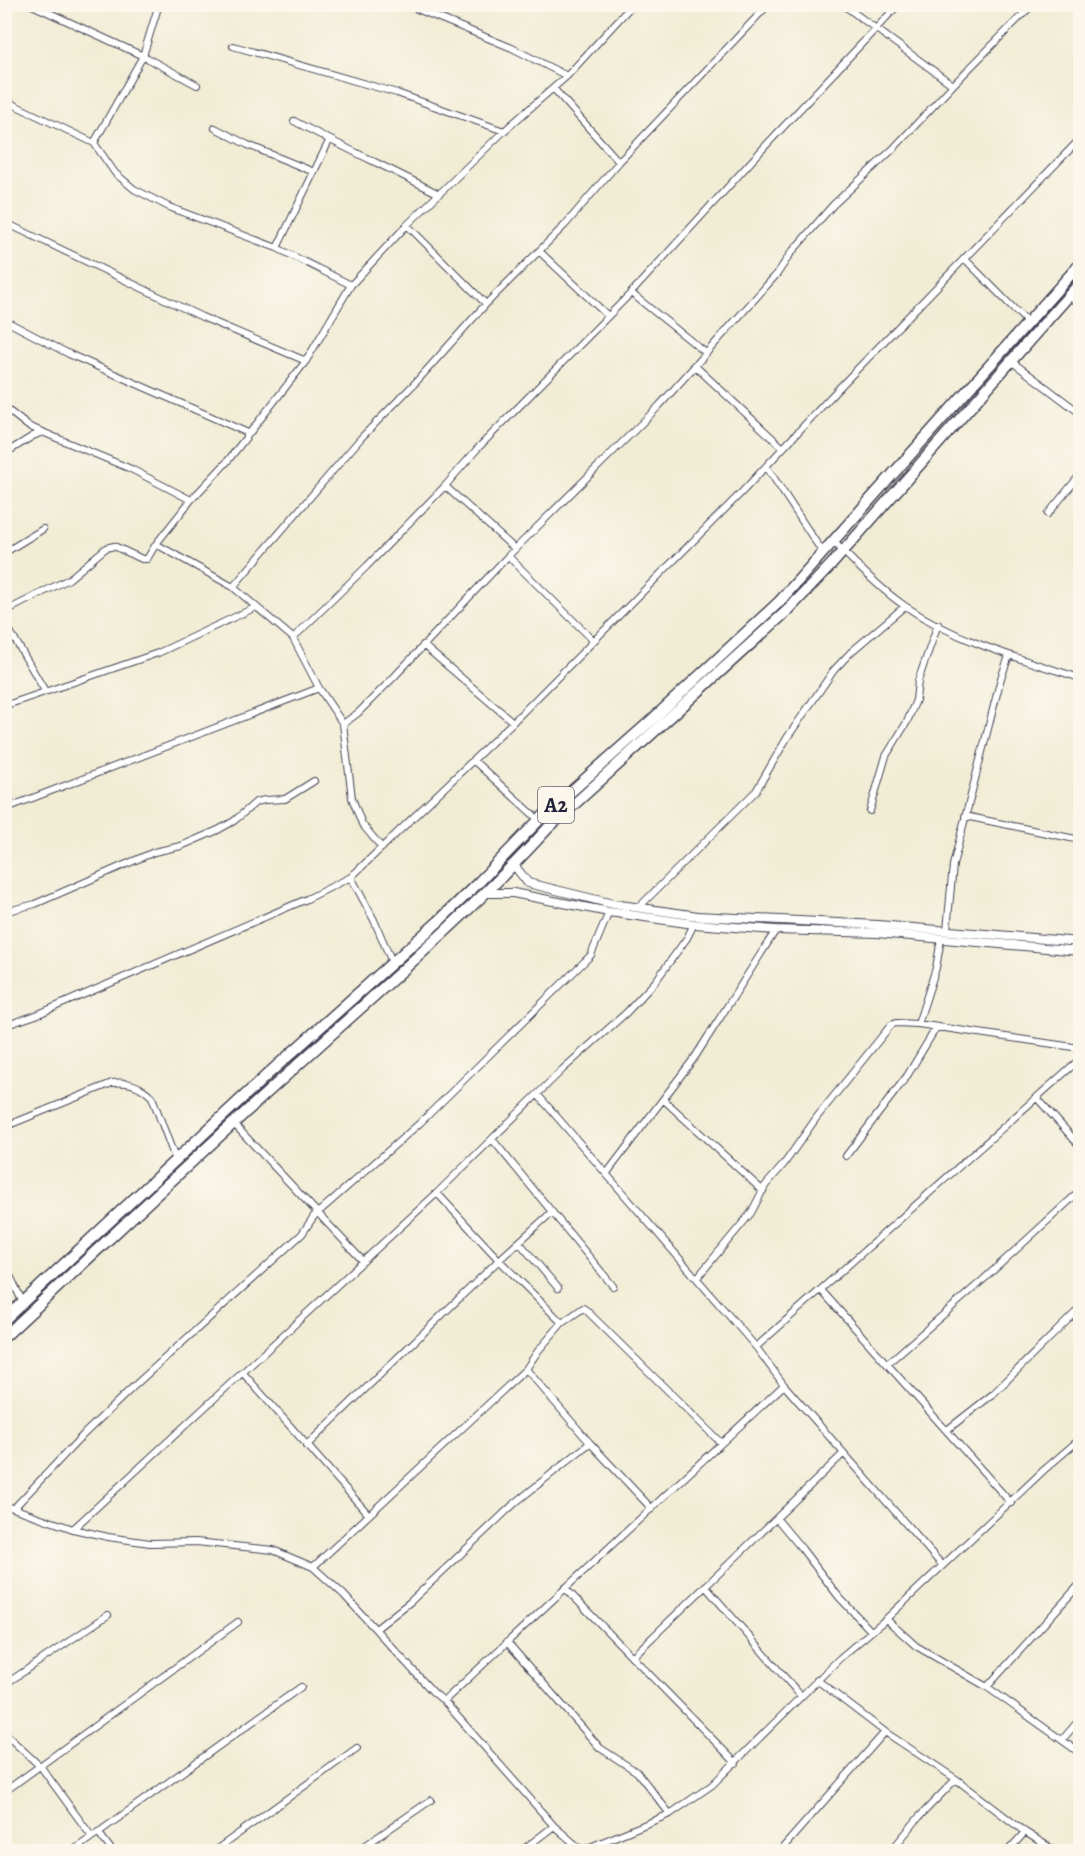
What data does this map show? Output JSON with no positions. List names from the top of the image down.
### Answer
{
  "streets": {
    "highway": ["A2"]
  }
}
